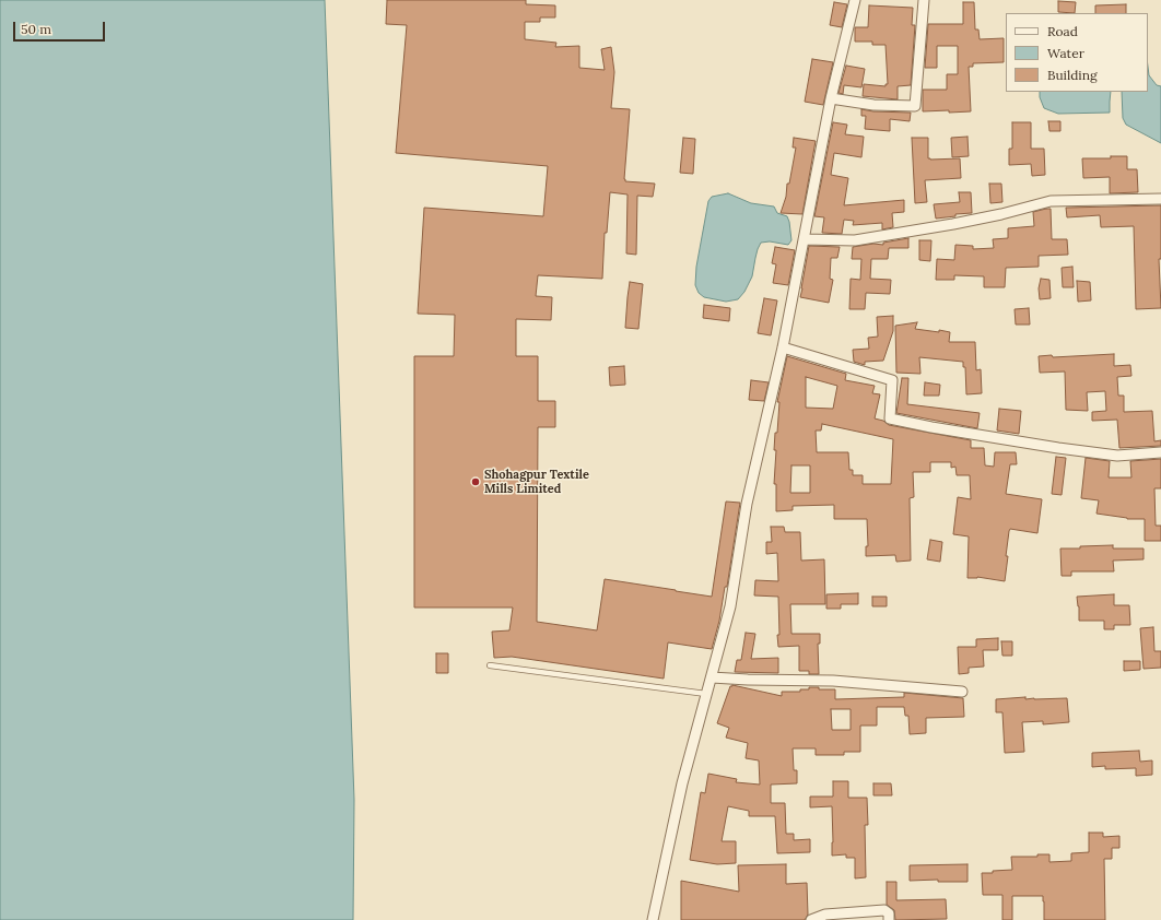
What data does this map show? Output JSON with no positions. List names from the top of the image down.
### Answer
{
  "places": ["Shohagpur Textile Mills Limited"],
  "legend": ["Road", "Water", "Building"],
  "scale_bar": "50 m"
}
